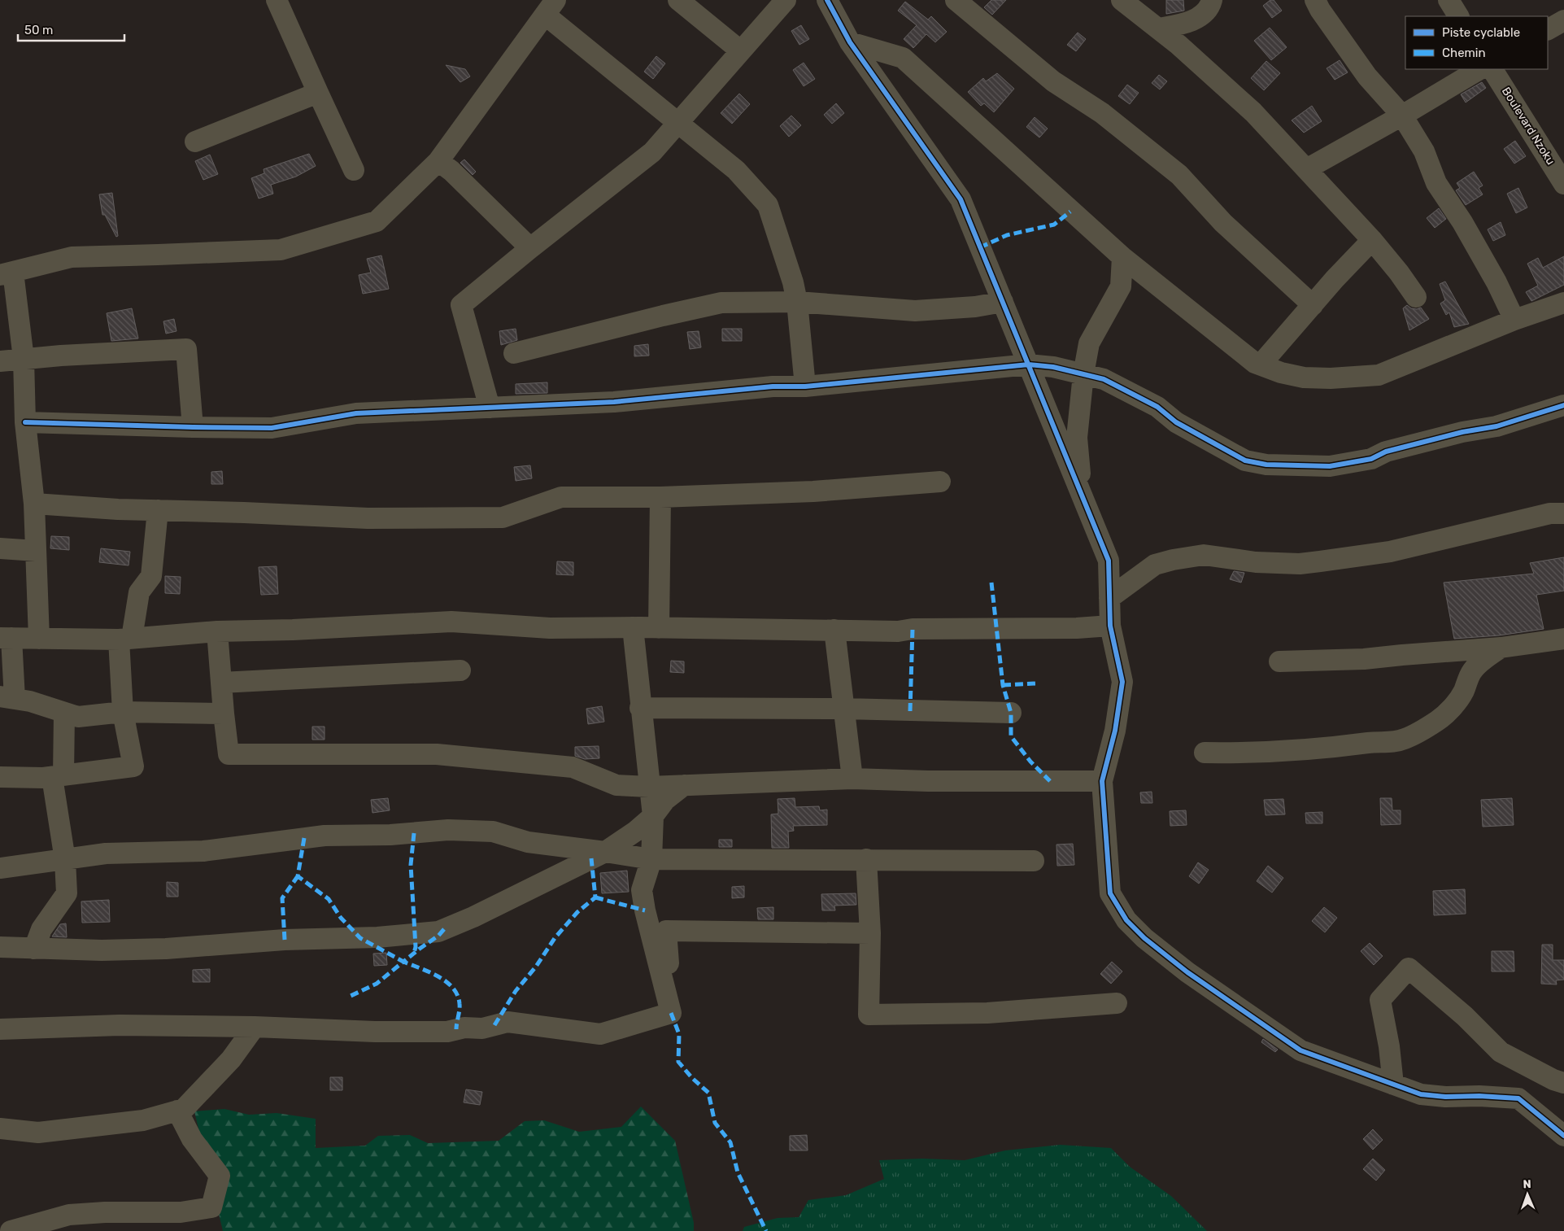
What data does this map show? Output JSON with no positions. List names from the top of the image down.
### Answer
{
  "streets": {
    "street": ["Boulevard Nzoku"]
  },
  "legend": ["Piste cyclable", "Chemin"],
  "scale_bar": "50 m",
  "north": "top"
}
